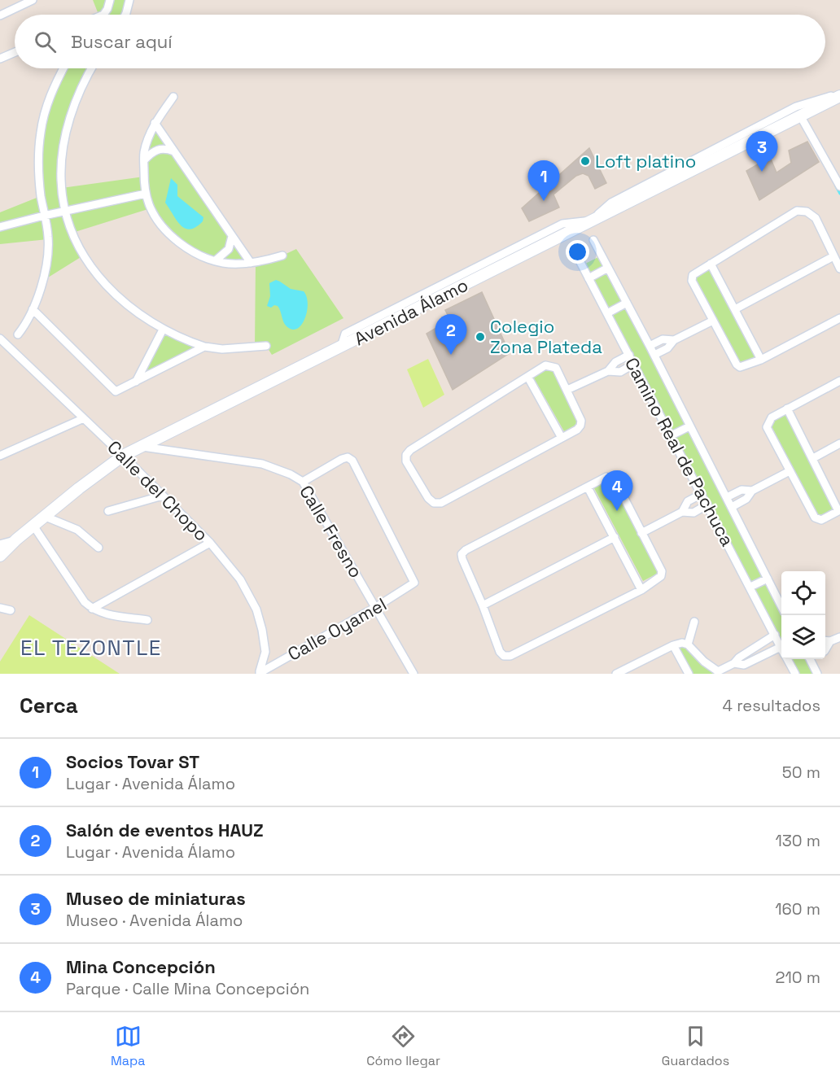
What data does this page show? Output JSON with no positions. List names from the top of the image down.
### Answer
{
  "streets": {
    "street": [
      "Avenida Álamo",
      "Camino Real de Pachuca",
      "Calle del Chopo",
      "Calle Fresno",
      "Calle Oyamel"
    ]
  },
  "crossings": [
    ["Avenida Álamo", "Calle del Chopo"],
    ["Avenida Álamo", "Calle Fresno"],
    ["Calle del Chopo", "Calle Oyamel"],
    ["Calle Fresno", "Calle Oyamel"]
  ],
  "districts": ["EL TEZONTLE"],
  "places": ["Loft platino", "Colegio Zona Plateda"],
  "page": {
    "search": "Buscar aquí",
    "pins": [
      "3",
      "1",
      "2",
      "4"
    ],
    "heading": ["Cerca", "4 resultados"],
    "list": [
      {
        "mark": "1",
        "name": "Socios Tovar ST",
        "note": "Lugar · Avenida Álamo",
        "value": "50 m"
      },
      {
        "mark": "2",
        "name": "Salón de eventos HAUZ",
        "note": "Lugar · Avenida Álamo",
        "value": "130 m"
      },
      {
        "mark": "3",
        "name": "Museo de miniaturas",
        "note": "Museo · Avenida Álamo",
        "value": "160 m"
      },
      {
        "mark": "4",
        "name": "Mina Concepción",
        "note": "Parque · Calle Mina Concepción",
        "value": "210 m"
      }
    ],
    "nav": ["Mapa", "Cómo llegar", "Guardados"]
  }
}
